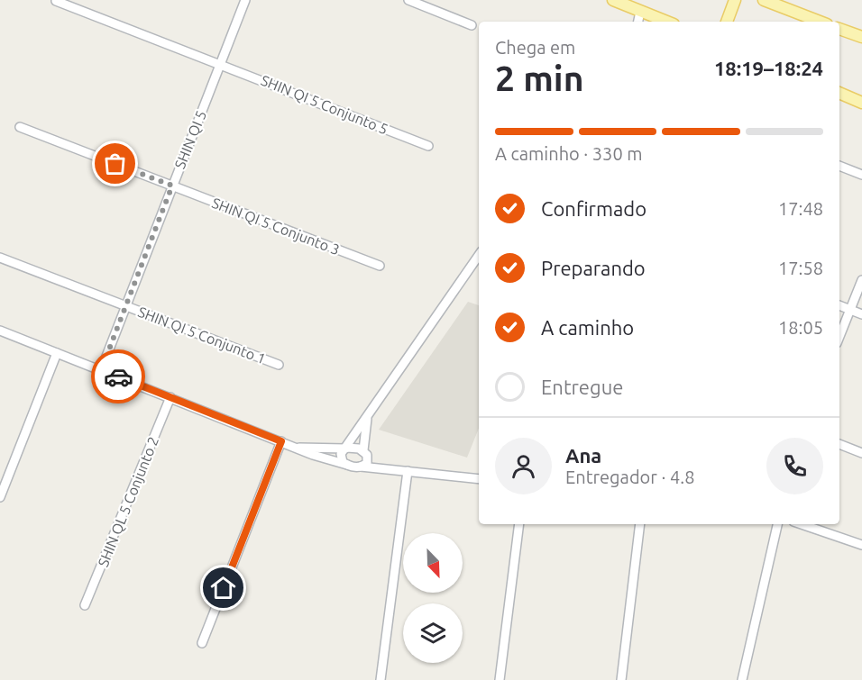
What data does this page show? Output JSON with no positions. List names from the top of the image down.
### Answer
{
  "streets": {
    "street": [
      "SHIN QI 5 Conjunto 5",
      "SHIN QI 5",
      "SHIN QI 5 Conjunto 3",
      "SHIN QI 5 Conjunto 1",
      "SHIN QL 5 Conjunto 2"
    ]
  },
  "crossings": [
    ["SHIN QI 5 Conjunto 5", "SHIN QI 5"],
    ["SHIN QI 5", "SHIN QI 5 Conjunto 3"],
    ["SHIN QI 5", "SHIN QI 5 Conjunto 1"]
  ],
  "north": "bottom right",
  "page": {
    "heading": ["2 min", "Chega em", "18:19–18:24"],
    "panel": ["Ana", "Entregador · 4.8"],
    "bar": "A caminho · 330 m",
    "list": [
      ["Confirmado", "17:48"],
      ["Preparando", "17:58"],
      ["A caminho", "18:05"],
      "Entregue"
    ]
  }
}
